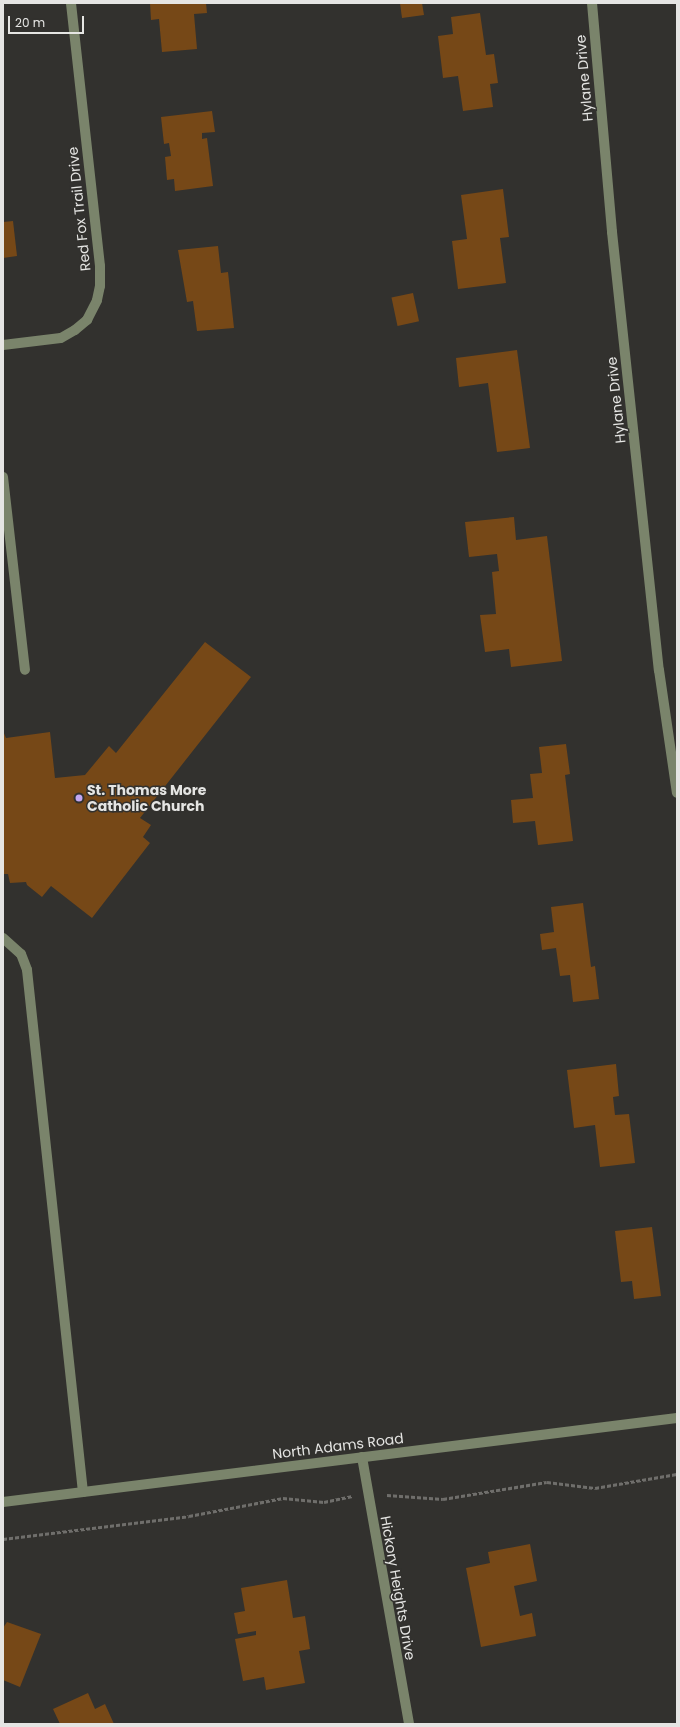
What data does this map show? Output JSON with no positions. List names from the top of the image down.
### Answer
{
  "streets": {
    "street": [
      "Hylane Drive",
      "Red Fox Trail Drive",
      "North Adams Road",
      "Hickory Heights Drive"
    ]
  },
  "crossings": [
    ["North Adams Road", "Hickory Heights Drive"]
  ],
  "places": ["St. Thomas More Catholic Church"],
  "scale_bar": "20 m"
}
